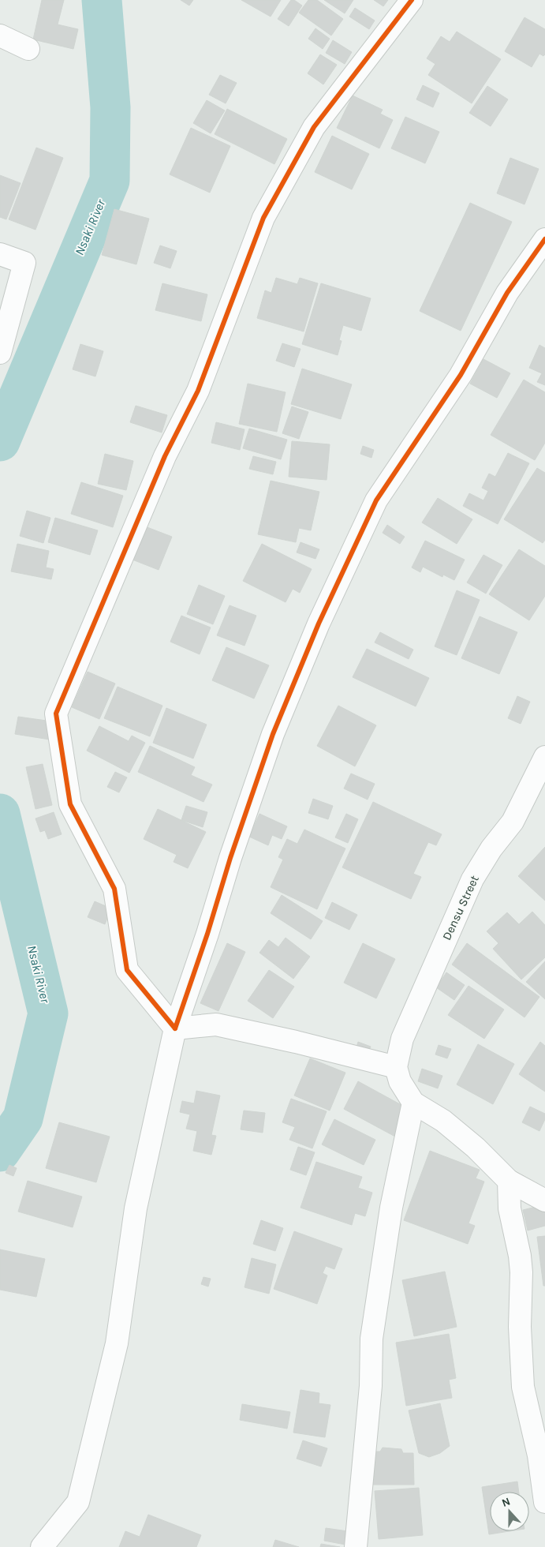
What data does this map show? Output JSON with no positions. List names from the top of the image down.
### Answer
{
  "streets": {
    "street": ["Densu Street"]
  },
  "water": ["Nsaki River"],
  "north": "top"
}
